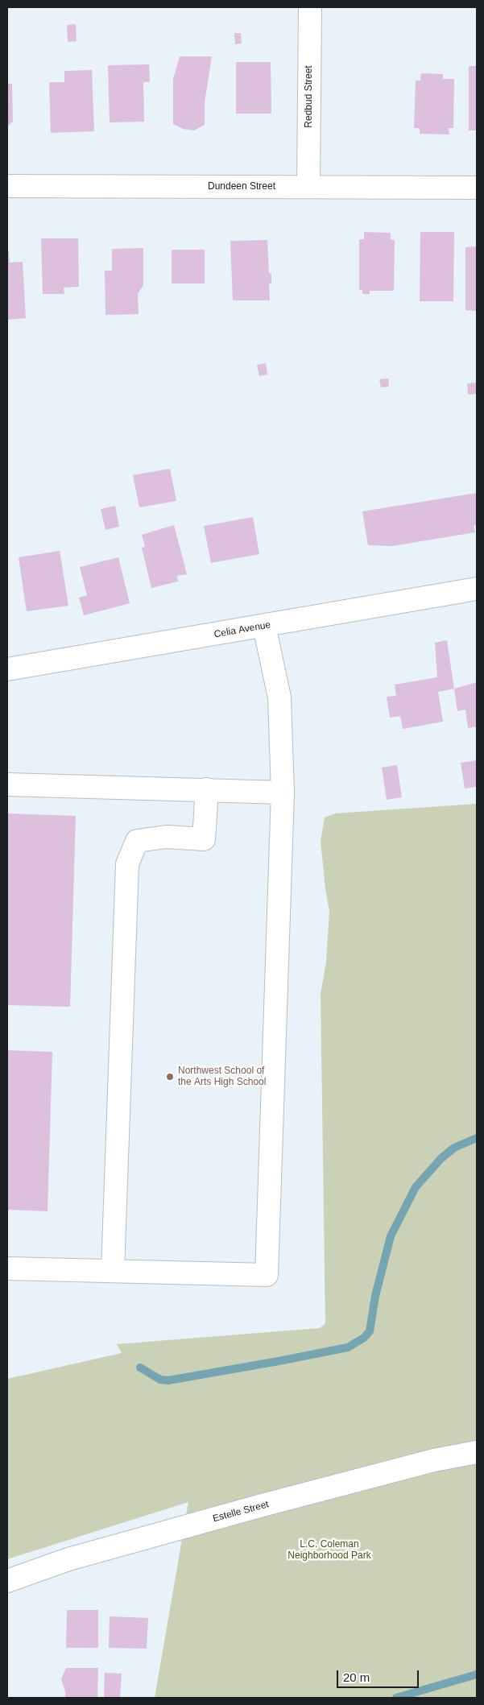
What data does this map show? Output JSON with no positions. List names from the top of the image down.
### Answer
{
  "streets": {
    "street": [
      "Redbud Street",
      "Dundeen Street",
      "Celia Avenue",
      "Estelle Street"
    ]
  },
  "crossings": [
    ["Redbud Street", "Dundeen Street"]
  ],
  "parks": ["L.C. Coleman Neighborhood Park"],
  "places": ["Northwest School of the Arts High School"],
  "scale_bar": "20 m"
}
